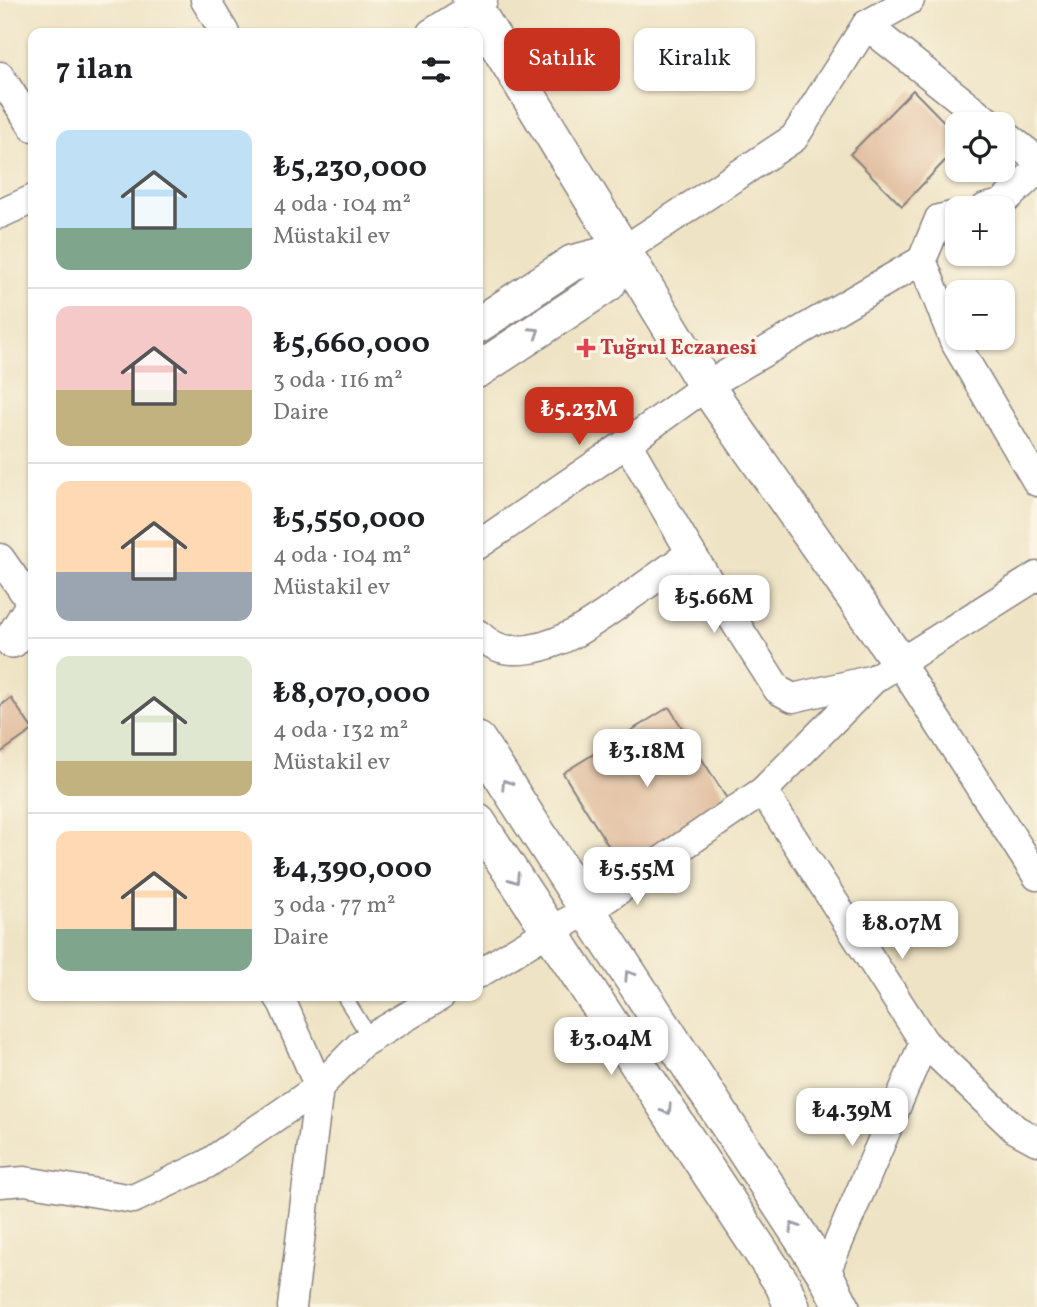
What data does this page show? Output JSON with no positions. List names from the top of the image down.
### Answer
{
  "places": {
    "health": ["Tuğrul Eczanesi"]
  },
  "page": {
    "chip": ["Satılık", "Kiralık"],
    "heading": "7 ilan",
    "map_buttons": ["+", "−"],
    "list": [
      {
        "name": "₺5,230,000",
        "note": "4 oda · 104 m² · Müstakil ev"
      },
      {
        "name": "₺5,660,000",
        "note": "3 oda · 116 m² · Daire"
      },
      {
        "name": "₺5,550,000",
        "note": "4 oda · 104 m² · Müstakil ev"
      },
      {
        "name": "₺8,070,000",
        "note": "4 oda · 132 m² · Müstakil ev"
      },
      {
        "name": "₺4,390,000",
        "note": "3 oda · 77 m² · Daire"
      }
    ],
    "price": [
      "₺5.23M",
      "₺5.66M",
      "₺3.18M",
      "₺5.55M",
      "₺8.07M",
      "₺3.04M",
      "₺4.39M"
    ]
  }
}
